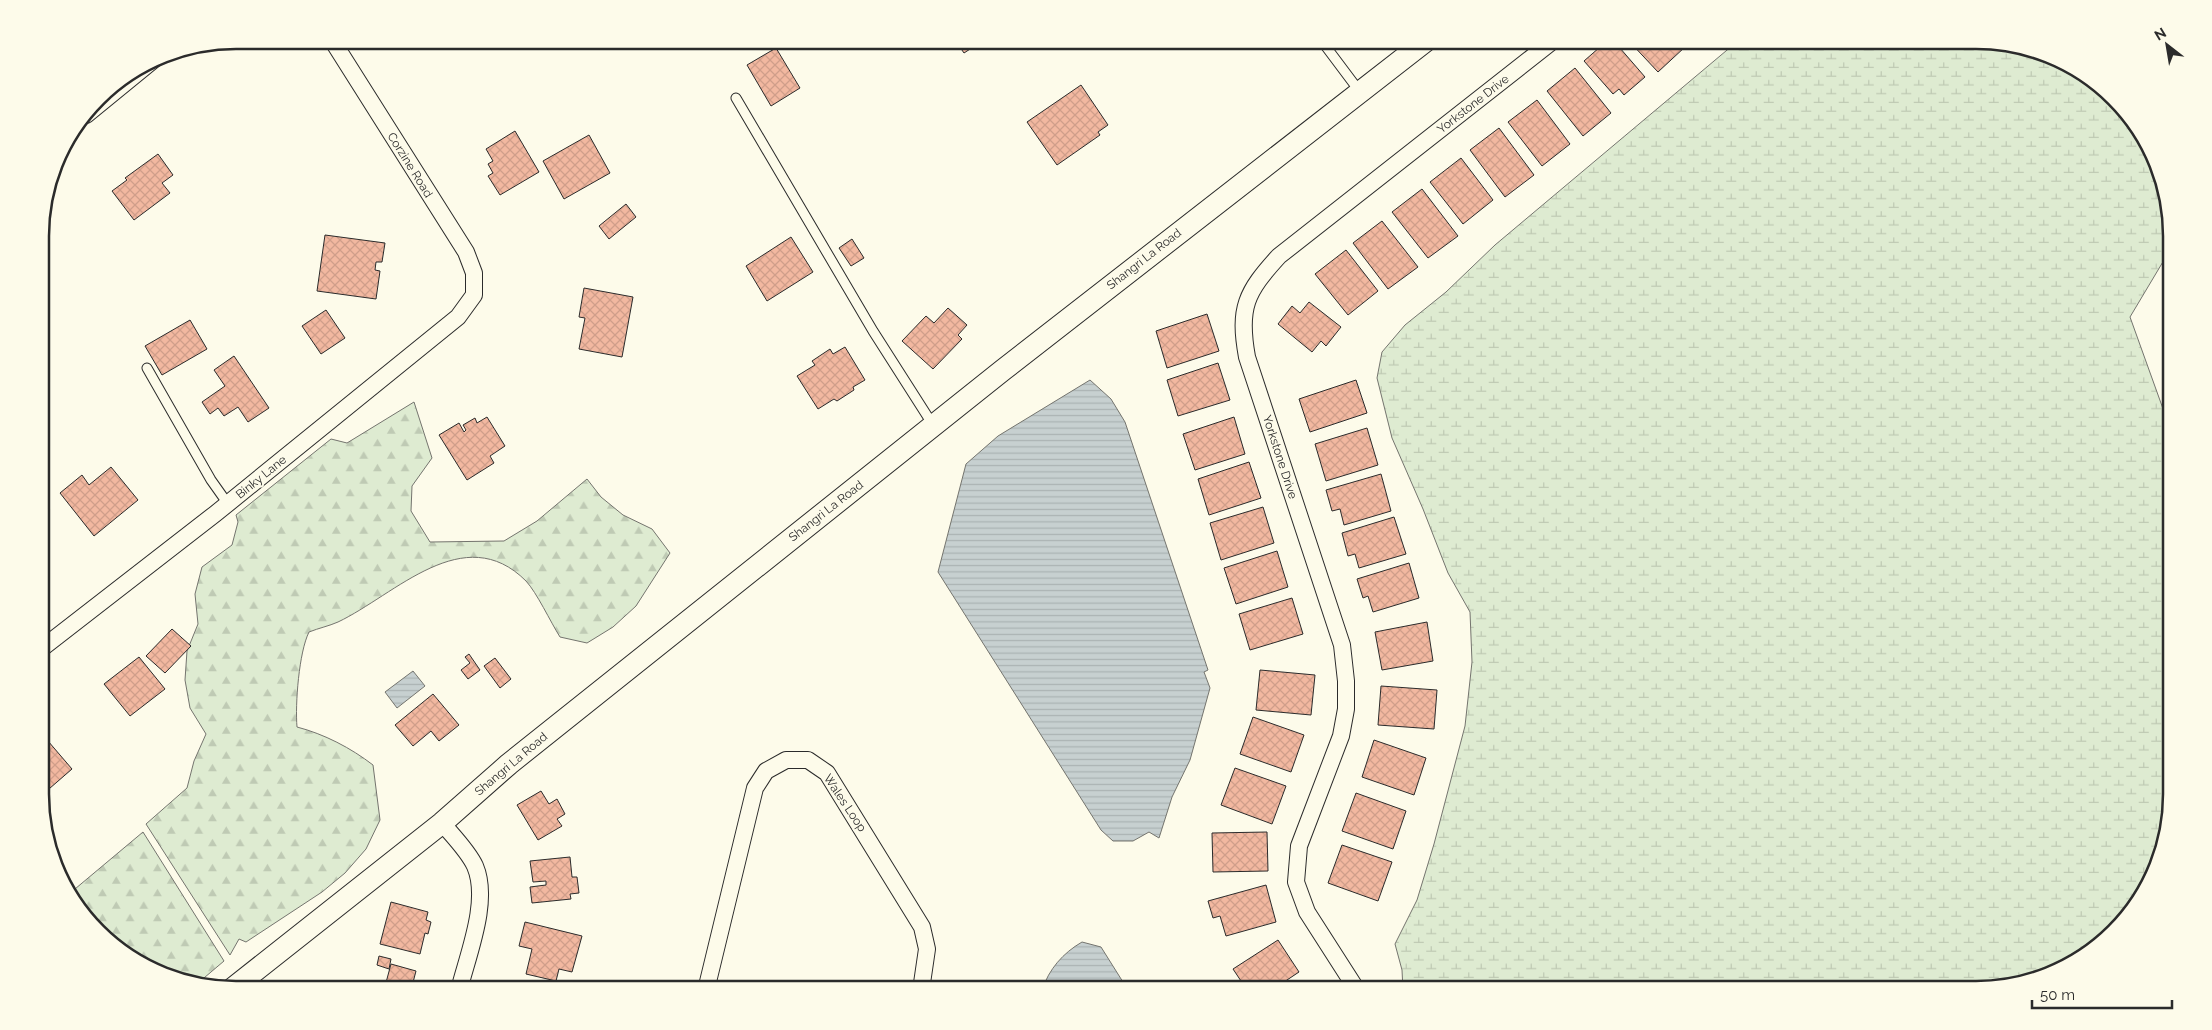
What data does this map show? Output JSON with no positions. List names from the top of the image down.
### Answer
{
  "streets": {
    "street": [
      "Yorkstone Drive",
      "Corzine Road",
      "Shangri La Road",
      "Binky Lane",
      "Wales Loop"
    ]
  },
  "crossings": [
    ["Corzine Road", "Binky Lane"]
  ],
  "scale_bar": "50 m",
  "north": "top left"
}
